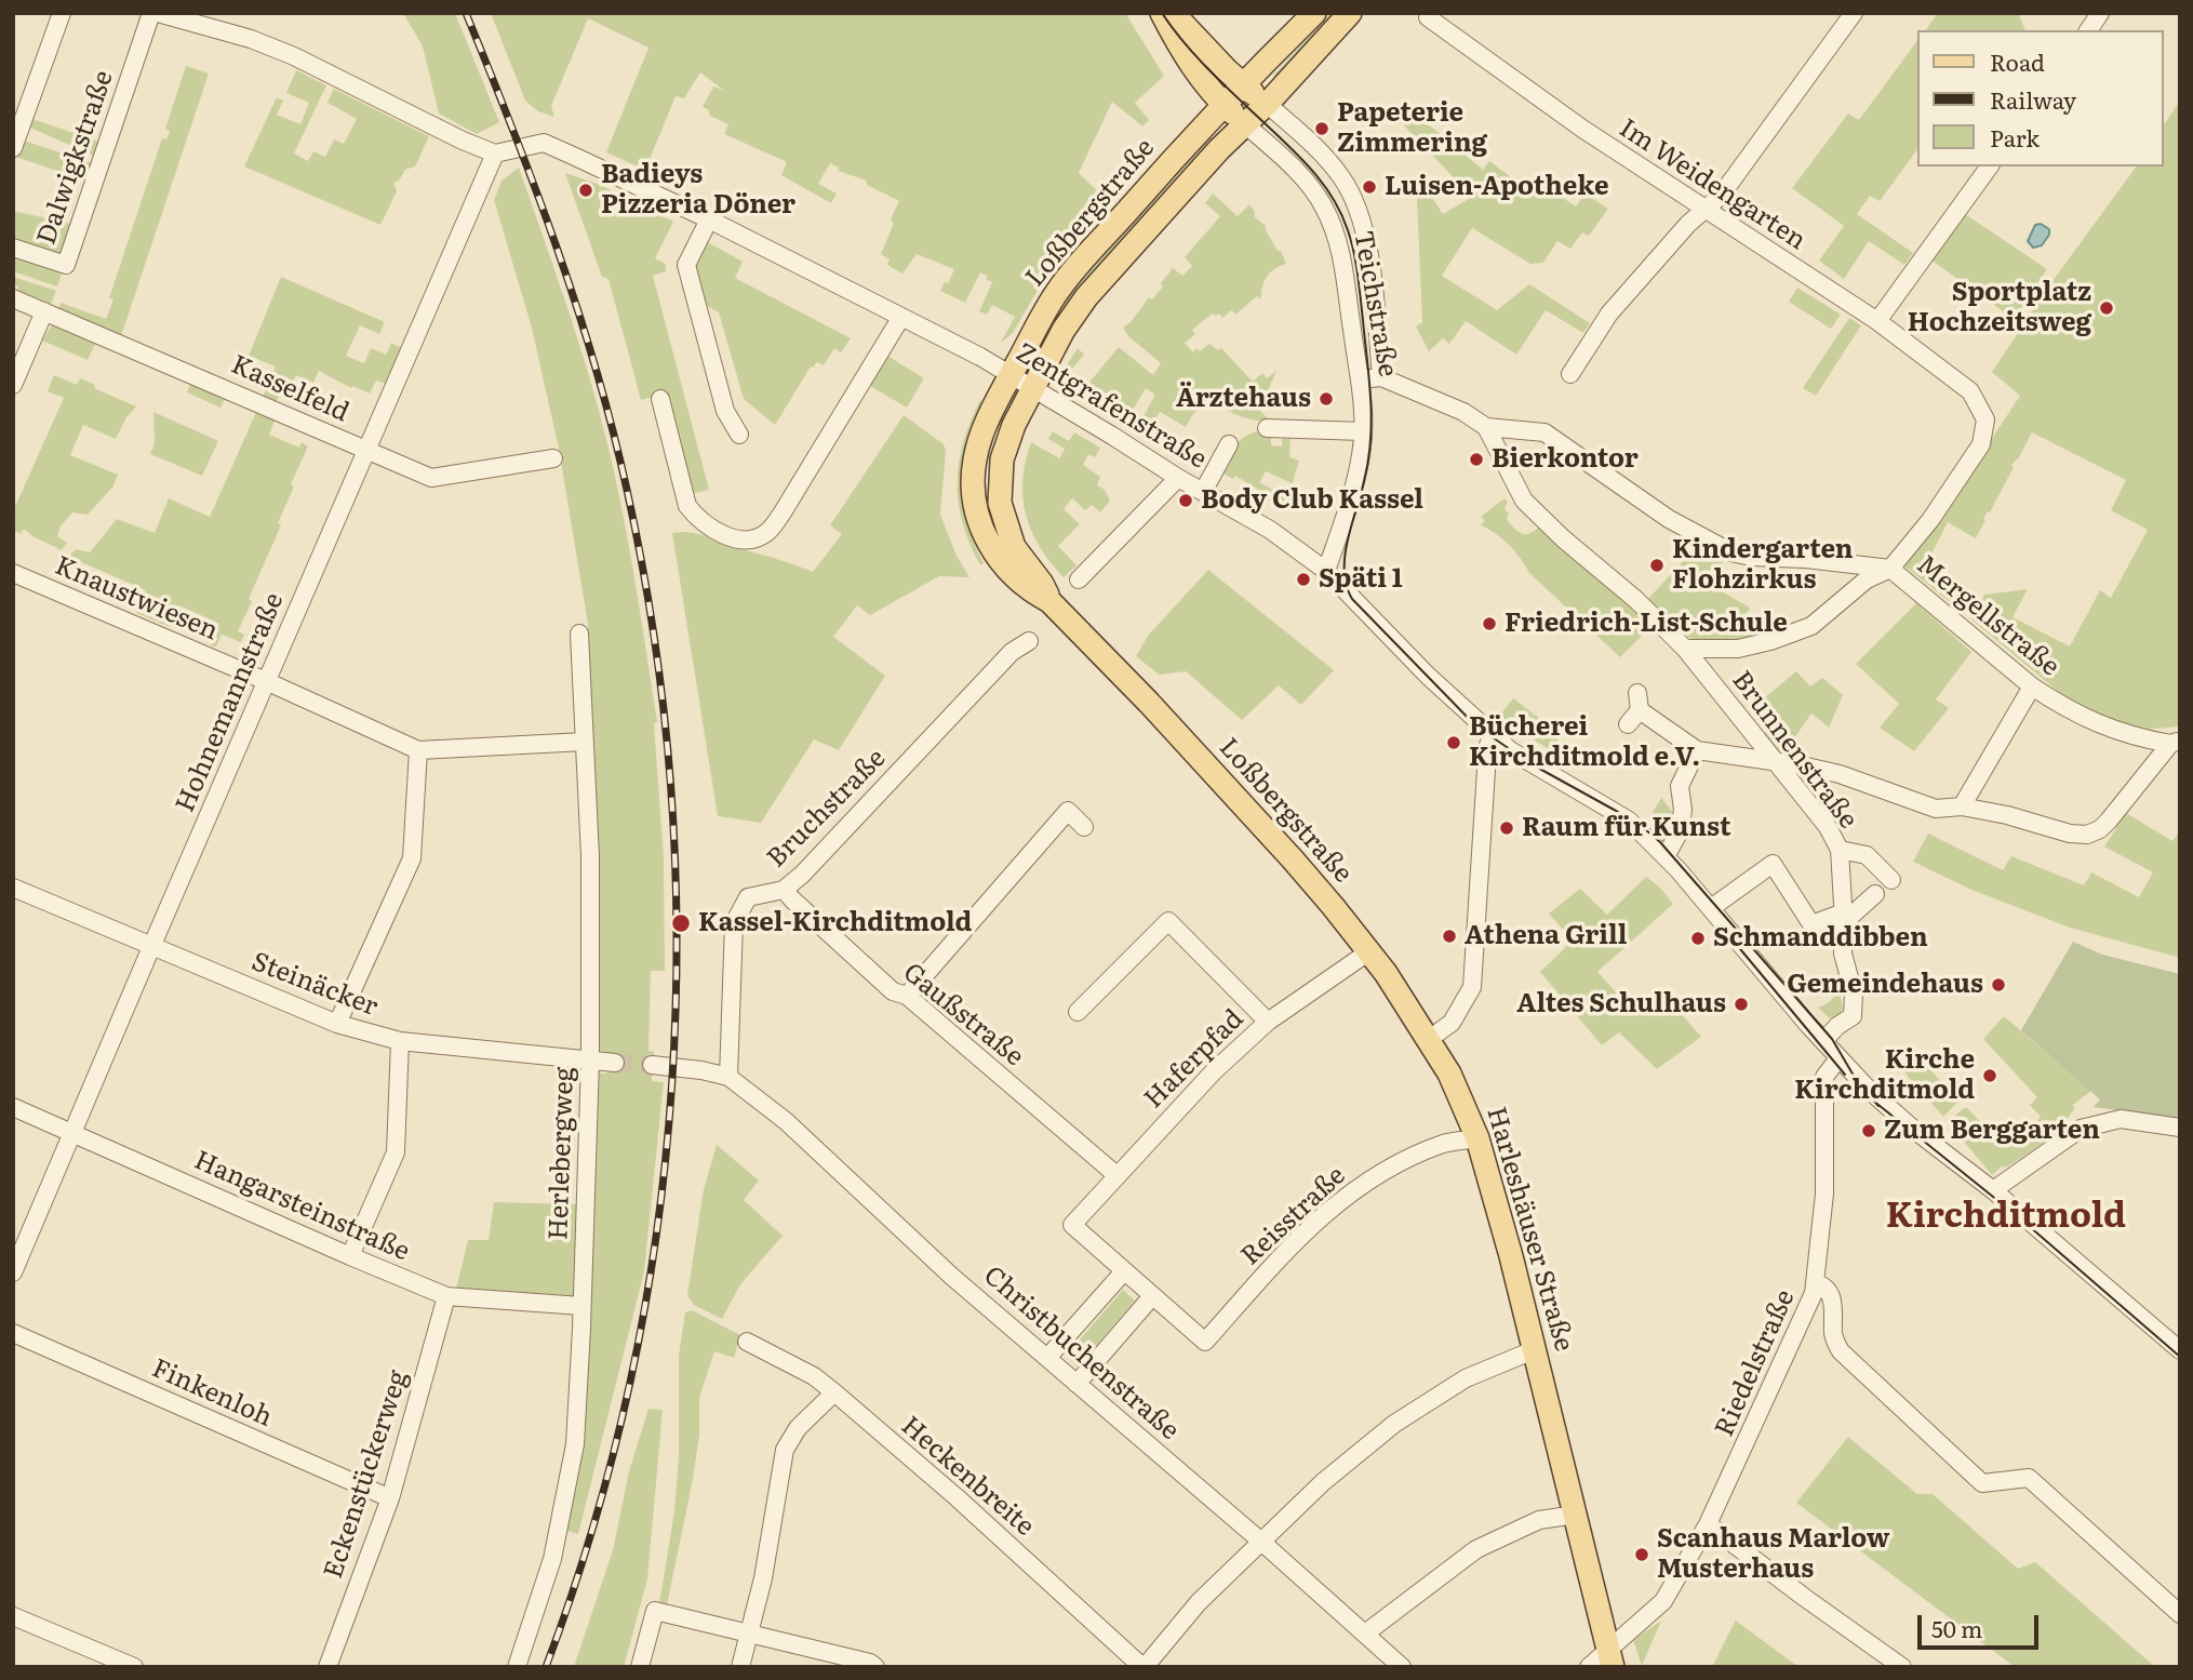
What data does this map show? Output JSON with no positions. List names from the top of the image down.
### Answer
{
  "streets": {
    "main road": ["Loßbergstraße", "Teichstraße", "Harleshäuser Straße"],
    "street": [
      "Dalwigkstraße",
      "Im Weidengarten",
      "Kasselfeld",
      "Zentgrafenstraße",
      "Knaustwiesen",
      "Mergellstraße",
      "Hohnemannstraße",
      "Brunnenstraße",
      "Bruchstraße",
      "Steinäcker",
      "Gaußstraße",
      "Haferpfad",
      "Herlebergweg",
      "Hangarsteinstraße",
      "Reisstraße",
      "Christbuchenstraße",
      "Riedelstraße",
      "Finkenloh",
      "Eckenstückerweg",
      "Heckenbreite"
    ]
  },
  "crossings": [
    ["Im Weidengarten", "Mergellstraße"],
    ["Loßbergstraße", "Teichstraße"],
    ["Loßbergstraße", "Zentgrafenstraße"],
    ["Loßbergstraße", "Haferpfad"],
    ["Loßbergstraße", "Harleshäuser Straße"],
    ["Teichstraße", "Zentgrafenstraße"],
    ["Kasselfeld", "Hohnemannstraße"],
    ["Zentgrafenstraße", "Hohnemannstraße"],
    ["Zentgrafenstraße", "Brunnenstraße"],
    ["Zentgrafenstraße", "Riedelstraße"],
    ["Knaustwiesen", "Hohnemannstraße"],
    ["Knaustwiesen", "Herlebergweg"],
    ["Mergellstraße", "Brunnenstraße"],
    ["Hohnemannstraße", "Steinäcker"],
    ["Hohnemannstraße", "Hangarsteinstraße"],
    ["Bruchstraße", "Gaußstraße"],
    ["Bruchstraße", "Christbuchenstraße"],
    ["Steinäcker", "Herlebergweg"],
    ["Gaußstraße", "Haferpfad"],
    ["Herlebergweg", "Hangarsteinstraße"],
    ["Hangarsteinstraße", "Eckenstückerweg"],
    ["Reisstraße", "Harleshäuser Straße"],
    ["Harleshäuser Straße", "Riedelstraße"],
    ["Finkenloh", "Eckenstückerweg"]
  ],
  "districts": ["Kirchditmold"],
  "places": [
    "Papeterie Zimmering",
    "Luisen-Apotheke",
    "Badieys Pizzeria Döner",
    "Sportplatz Hochzeitsweg",
    "Ärztehaus",
    "Bierkontor",
    "Body Club Kassel",
    "Kindergarten Flohzirkus",
    "Späti 1",
    "Friedrich-List-Schule",
    "Bücherei Kirchditmold e.V.",
    "Raum für Kunst",
    "Kassel-Kirchditmold",
    "Athena Grill",
    "Schmanddibben",
    "Gemeindehaus",
    "Altes Schulhaus",
    "Kirche Kirchditmold",
    "Zum Berggarten",
    "Scanhaus Marlow Musterhaus"
  ],
  "legend": ["Road", "Railway", "Park"],
  "scale_bar": "50 m"
}
